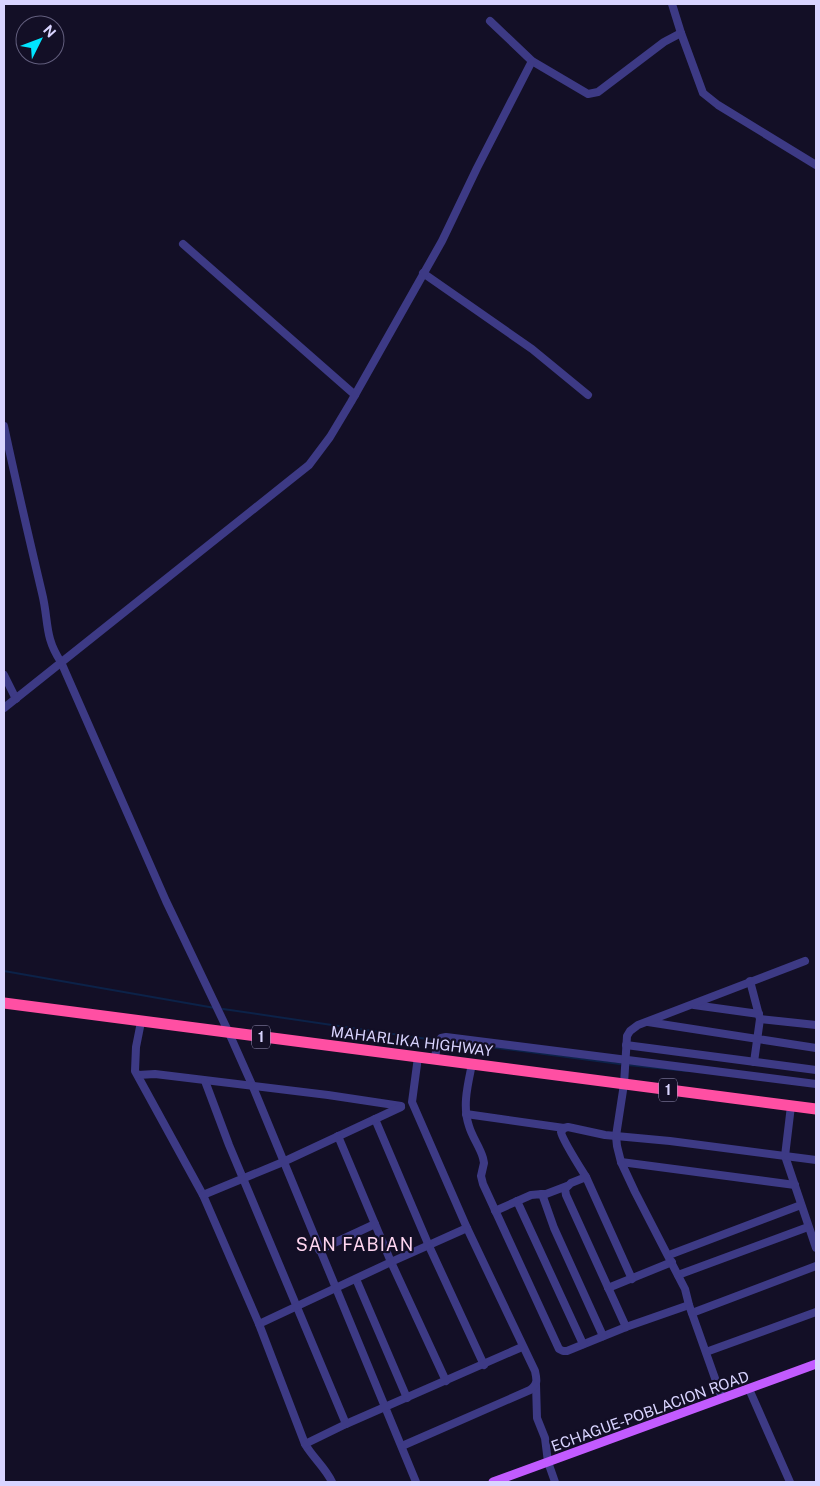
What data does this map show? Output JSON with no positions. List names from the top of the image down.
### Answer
{
  "streets": {
    "highway": ["1", "MAHARLIKA HIGHWAY"],
    "main road": ["ECHAGUE-POBLACION ROAD"]
  },
  "districts": ["SAN FABIAN"],
  "north": "top right"
}
